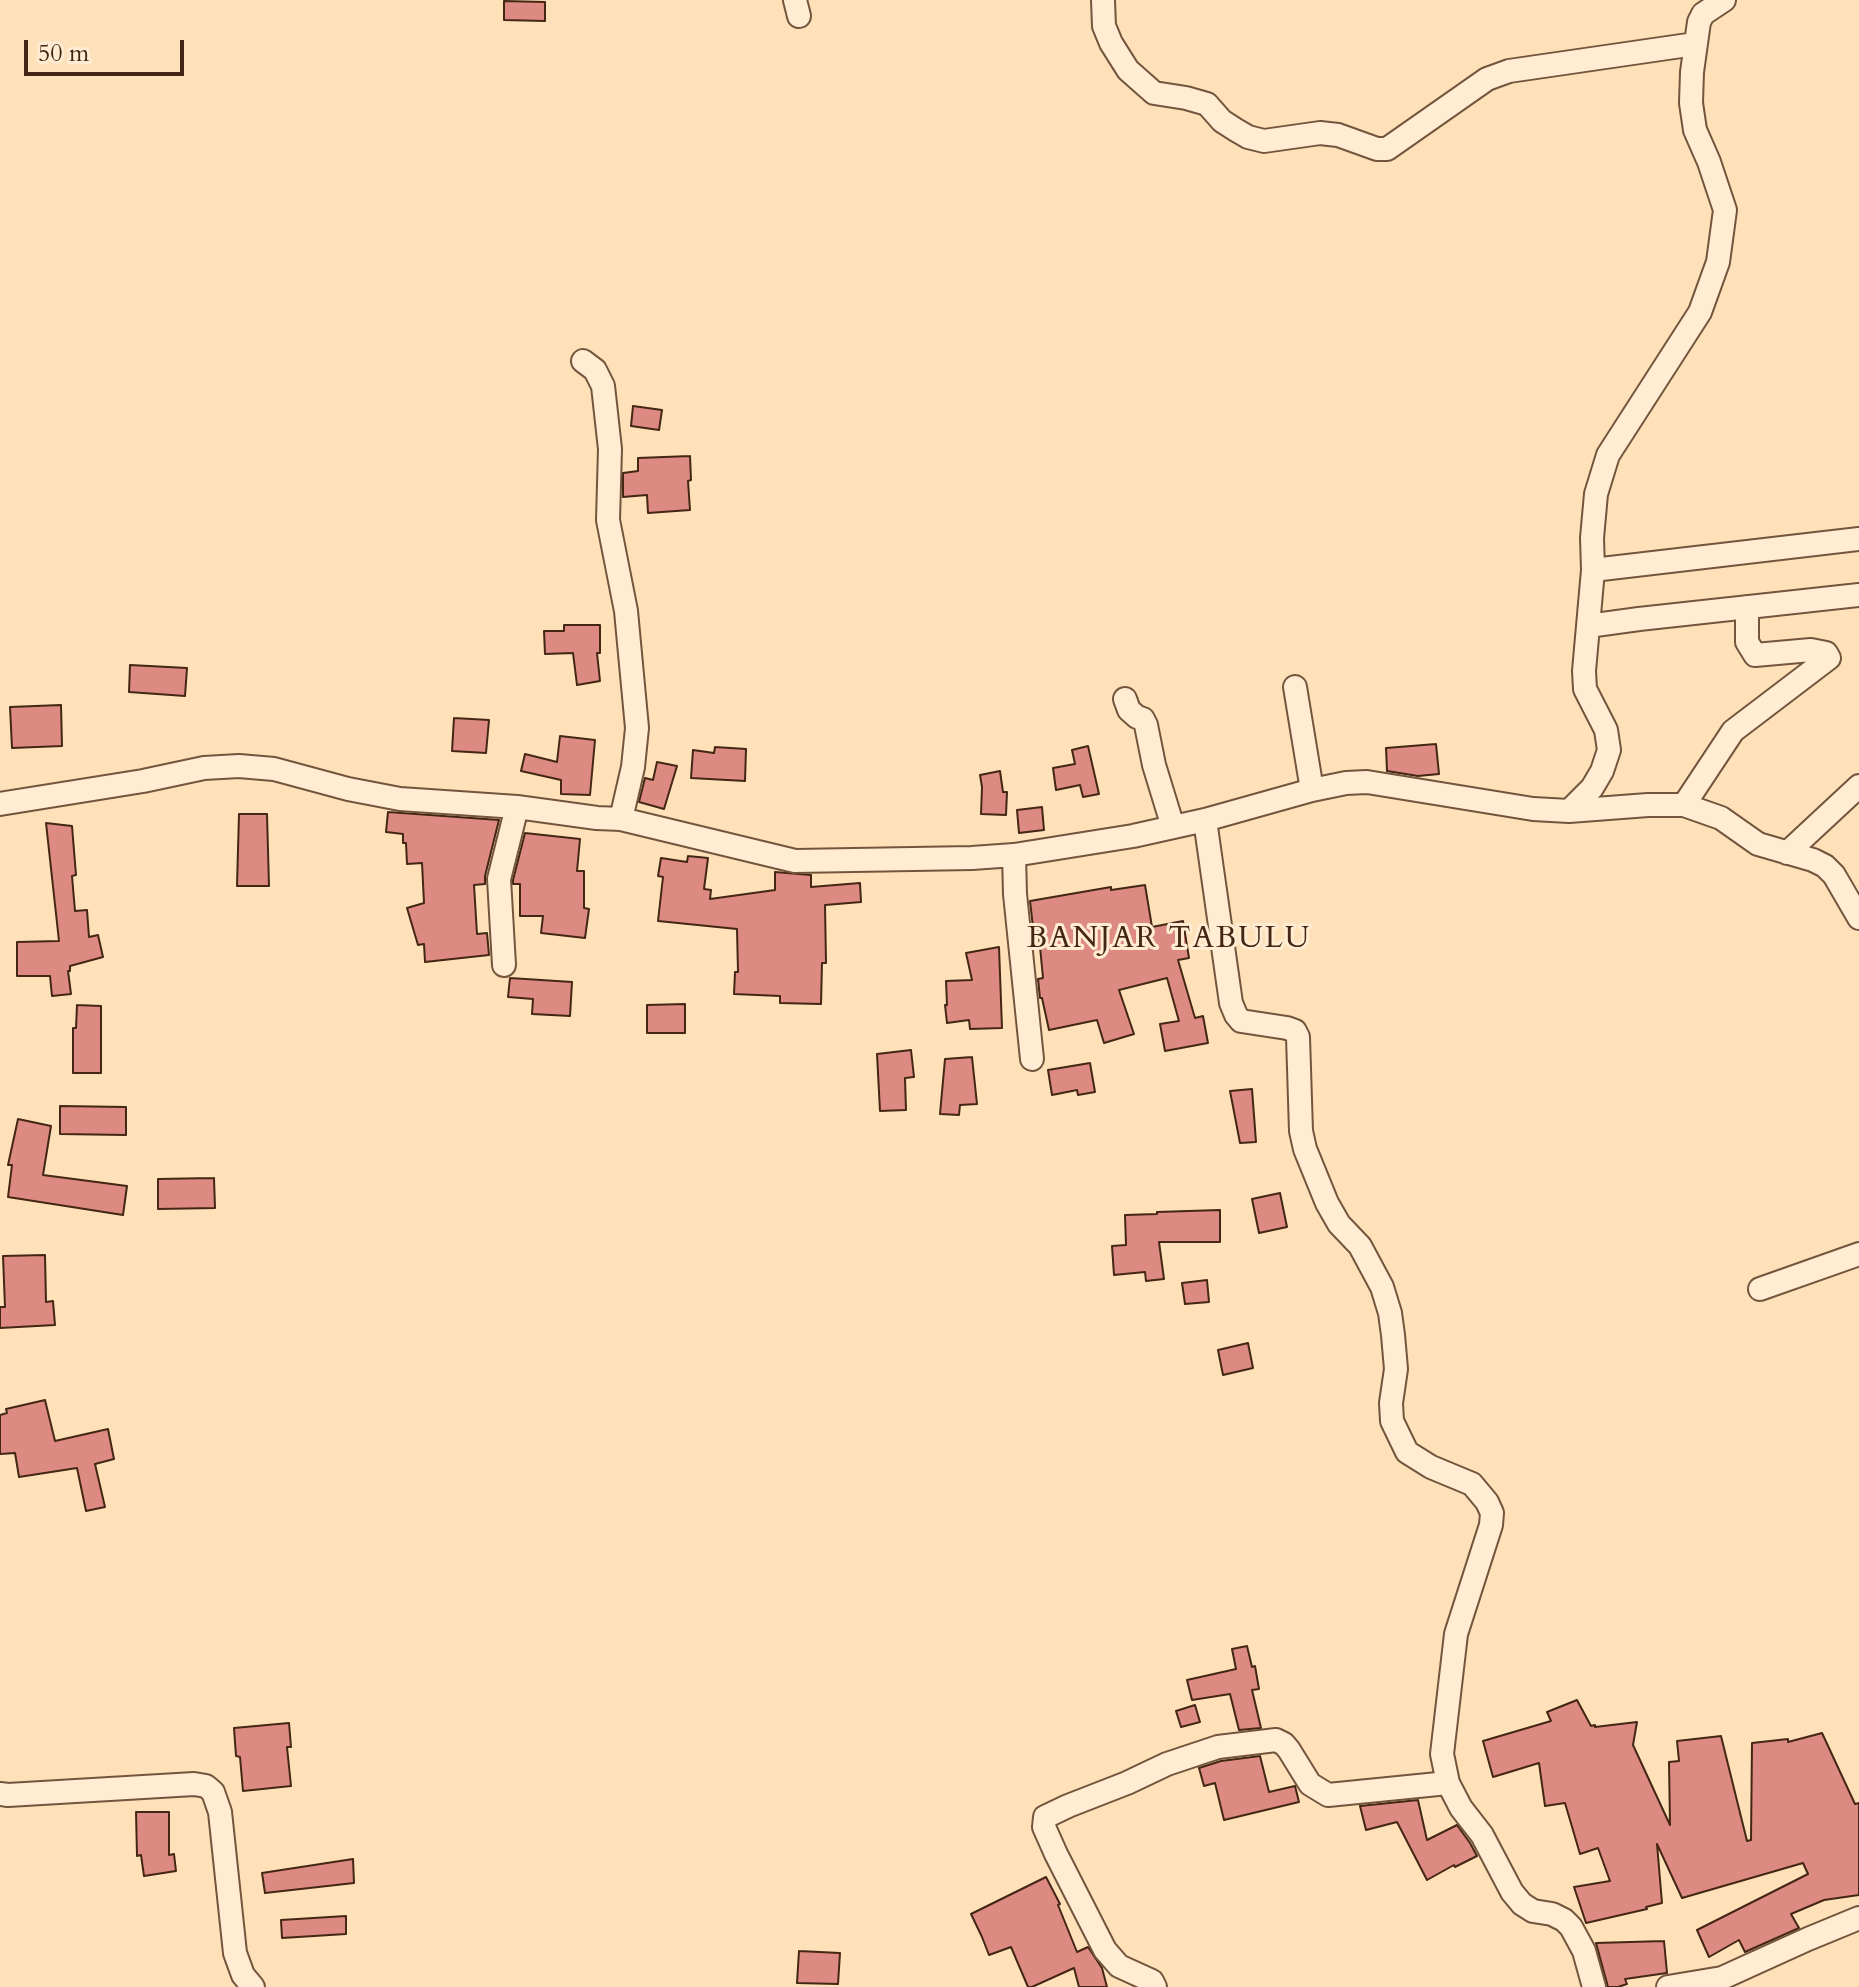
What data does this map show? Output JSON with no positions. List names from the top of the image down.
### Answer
{
  "districts": ["BANJAR TABULU"],
  "scale_bar": "50 m"
}
